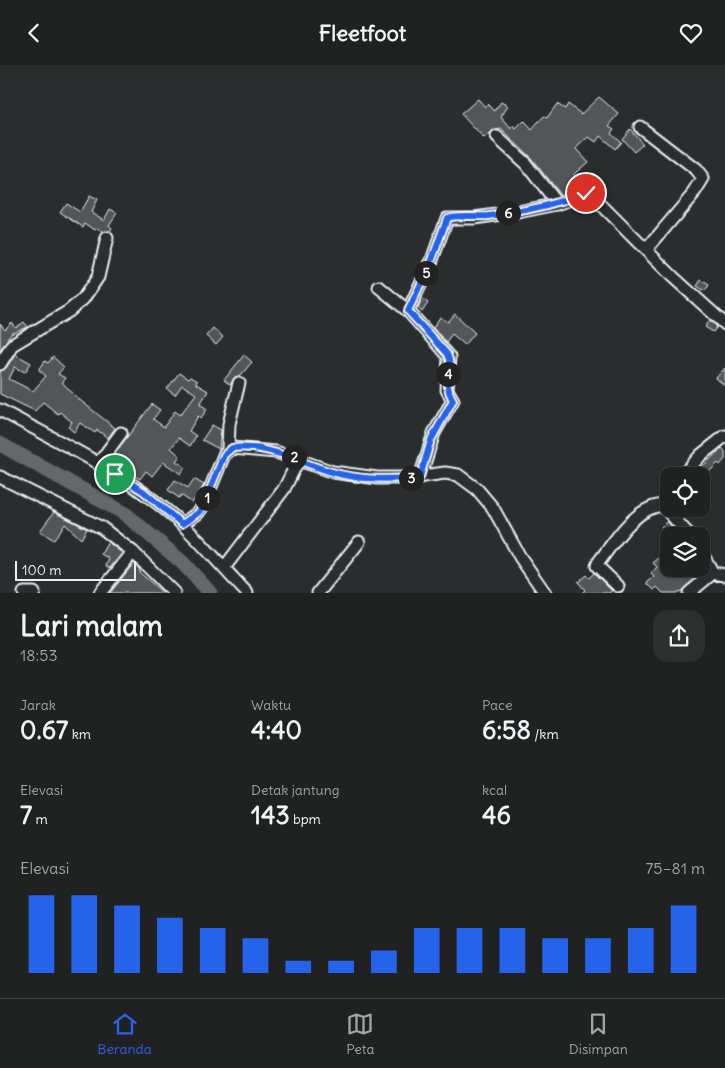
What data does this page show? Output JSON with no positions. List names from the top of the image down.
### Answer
{
  "scale_bar": "100 m",
  "page": {
    "header": "Fleetfoot",
    "pins": [
      "6",
      "5",
      "4",
      "2",
      "3",
      "1"
    ],
    "scale": "100 m",
    "heading": ["Lari malam", "18:53"],
    "stats": [
      ["Jarak", "0.67 km"],
      ["Waktu", "4:40"],
      ["Pace", "6:58 /km"],
      ["Elevasi", "7 m"],
      ["Detak jantung", "143 bpm"],
      ["kcal", "46"]
    ],
    "chart": ["Elevasi", "75–81 m"],
    "tabs": ["Beranda", "Peta", "Disimpan"]
  }
}
